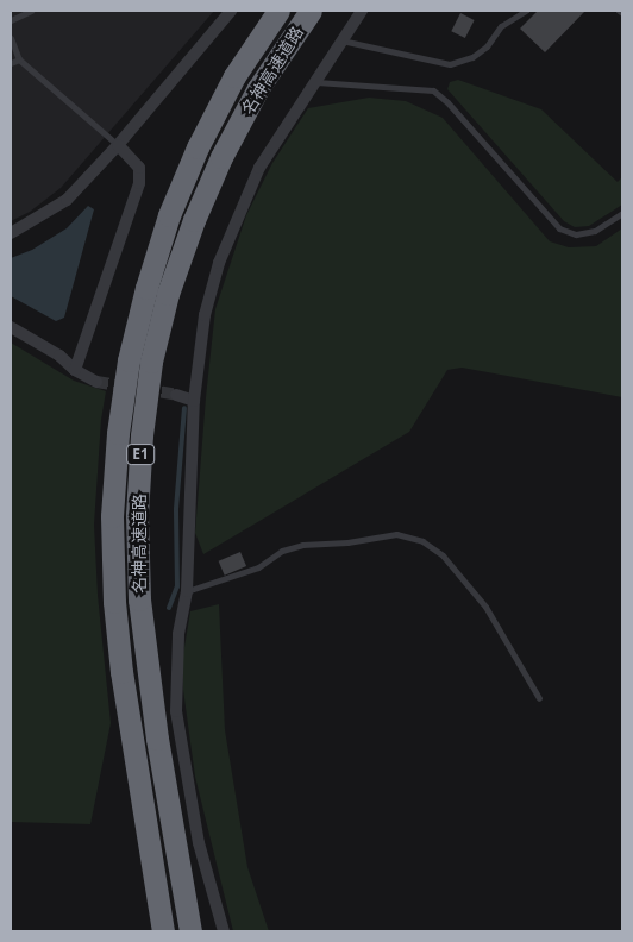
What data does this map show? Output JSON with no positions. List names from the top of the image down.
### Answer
{
  "streets": {
    "highway": ["名神高速道路", "E1"]
  }
}
